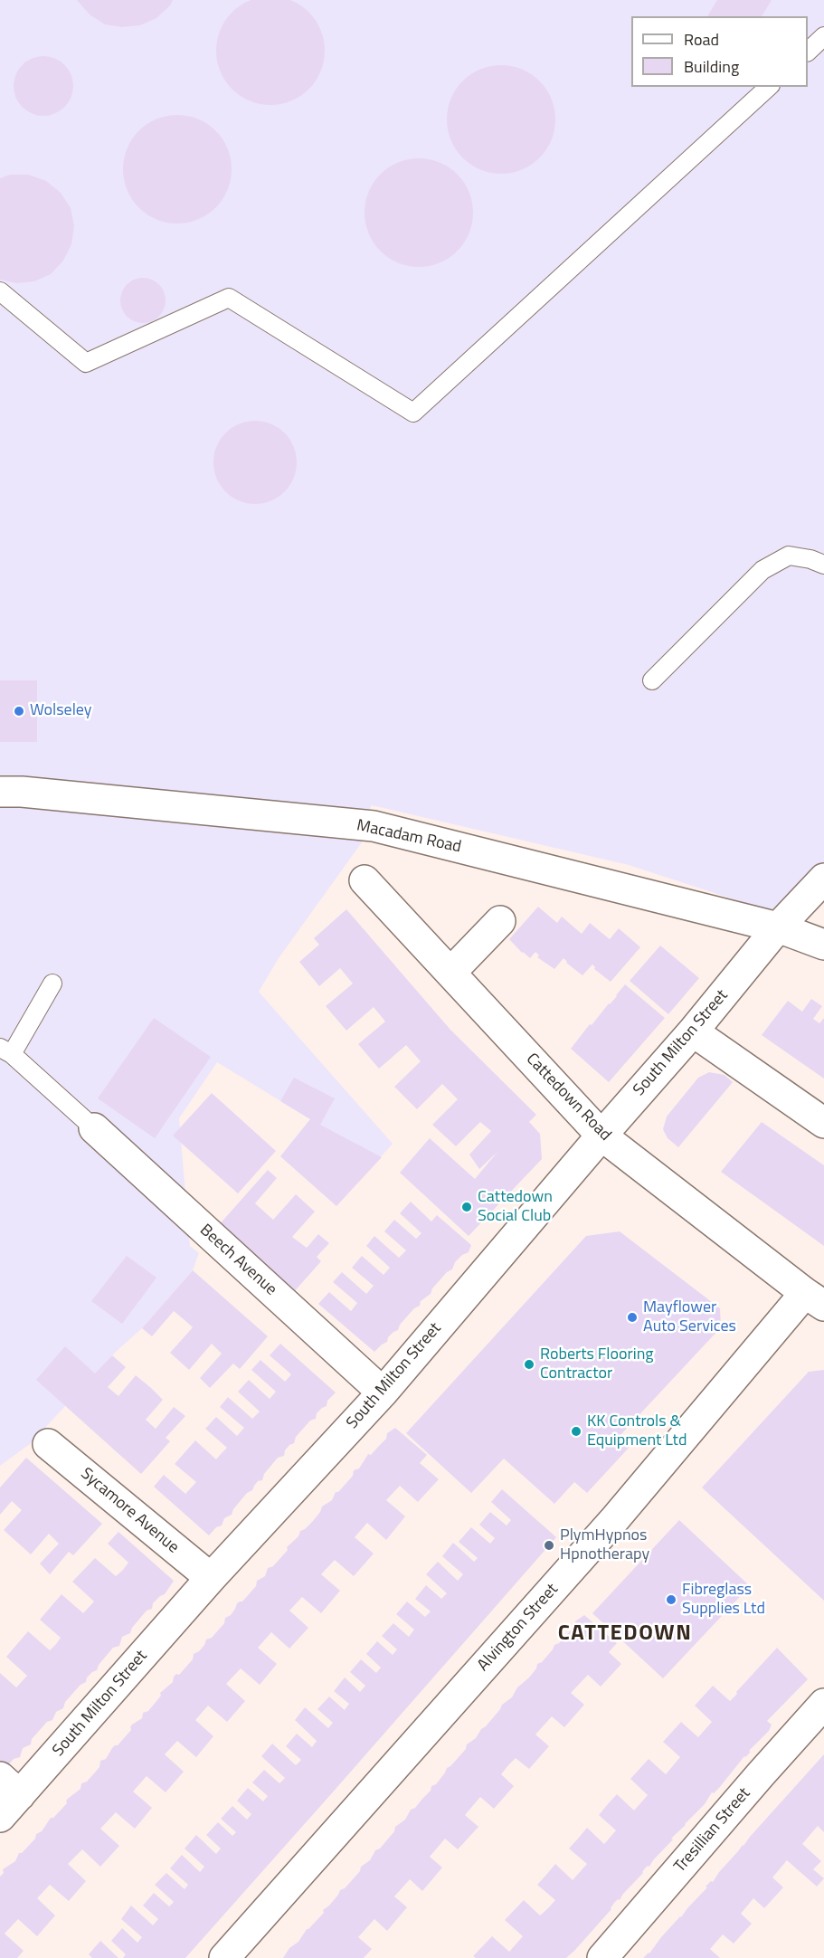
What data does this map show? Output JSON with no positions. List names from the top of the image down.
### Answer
{
  "streets": {
    "street": [
      "Macadam Road",
      "South Milton Street",
      "Cattedown Road",
      "Beech Avenue",
      "Sycamore Avenue",
      "Alvington Street",
      "Tresillian Street"
    ]
  },
  "crossings": [
    ["Macadam Road", "South Milton Street"],
    ["South Milton Street", "Cattedown Road"],
    ["South Milton Street", "Beech Avenue"],
    ["South Milton Street", "Sycamore Avenue"],
    ["Cattedown Road", "Alvington Street"]
  ],
  "districts": ["CATTEDOWN"],
  "places": [
    "Wolseley",
    "Cattedown Social Club",
    "Mayflower Auto Services",
    "Roberts Flooring Contractor",
    "KK Controls & Equipment Ltd",
    "PlymHypnos Hpnotherapy",
    "Fibreglass Supplies Ltd"
  ],
  "legend": ["Road", "Building"]
}
